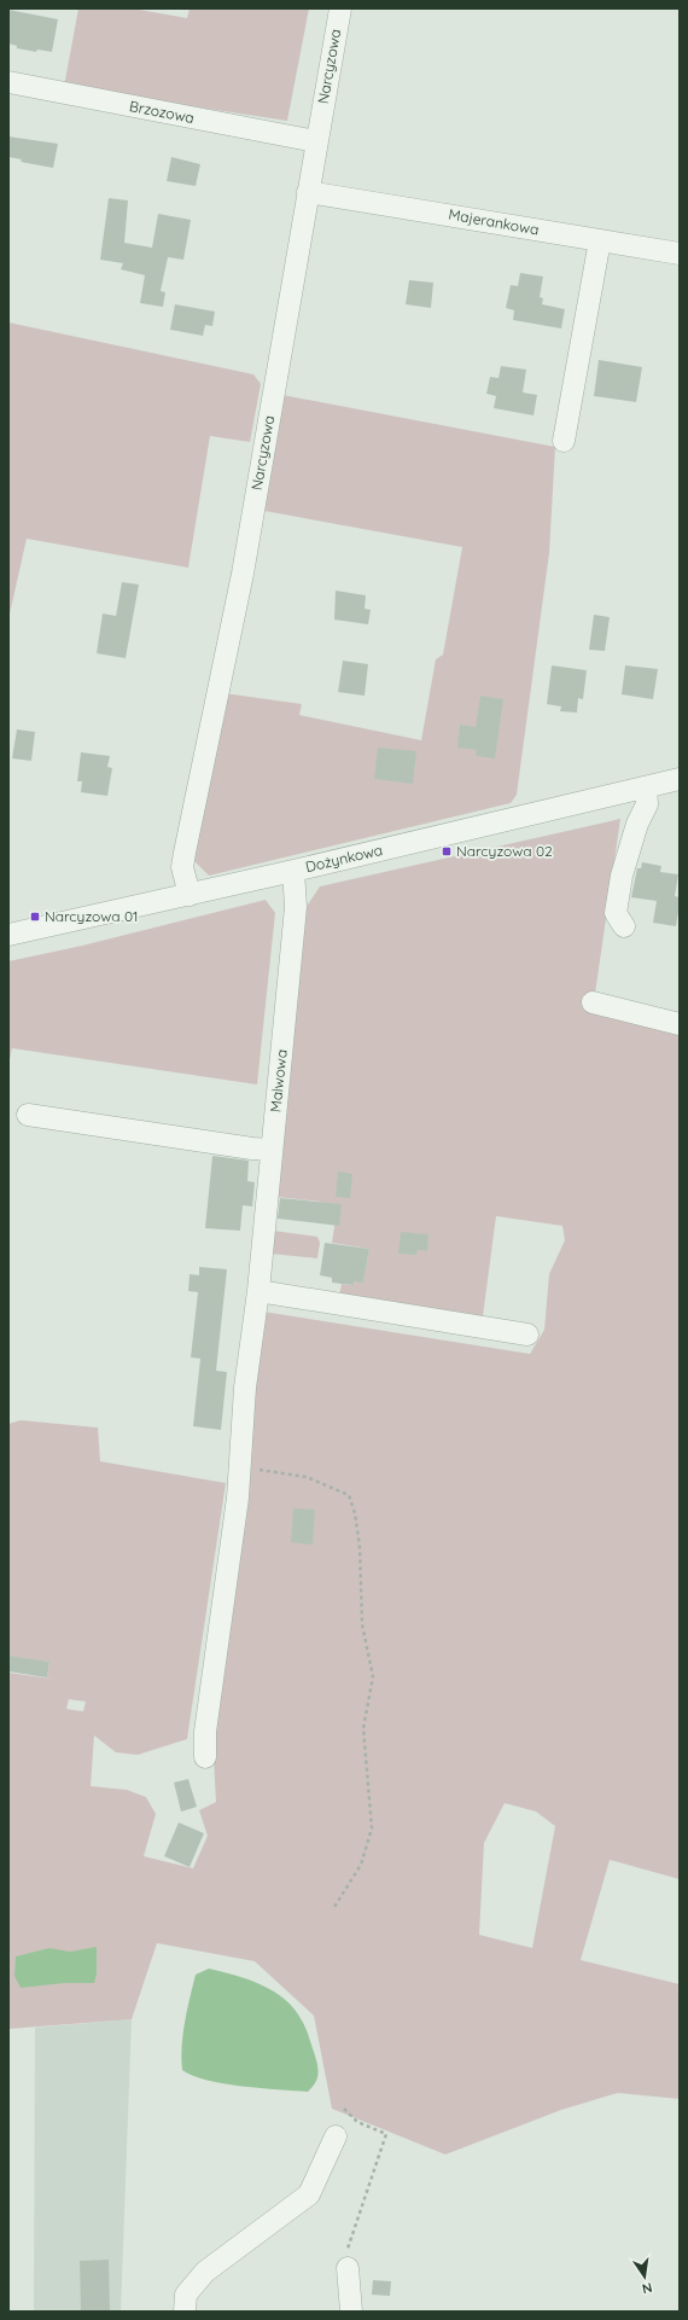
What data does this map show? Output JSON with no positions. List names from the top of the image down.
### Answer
{
  "streets": {
    "street": [
      "Narcyzowa",
      "Brzozowa",
      "Majerankowa",
      "Dożynkowa",
      "Malwowa"
    ]
  },
  "crossings": [
    ["Narcyzowa", "Brzozowa"],
    ["Narcyzowa", "Majerankowa"],
    ["Narcyzowa", "Dożynkowa"],
    ["Dożynkowa", "Malwowa"]
  ],
  "places": {
    "transit": ["Narcyzowa 02", "Narcyzowa 01"]
  },
  "north": "bottom"
}
